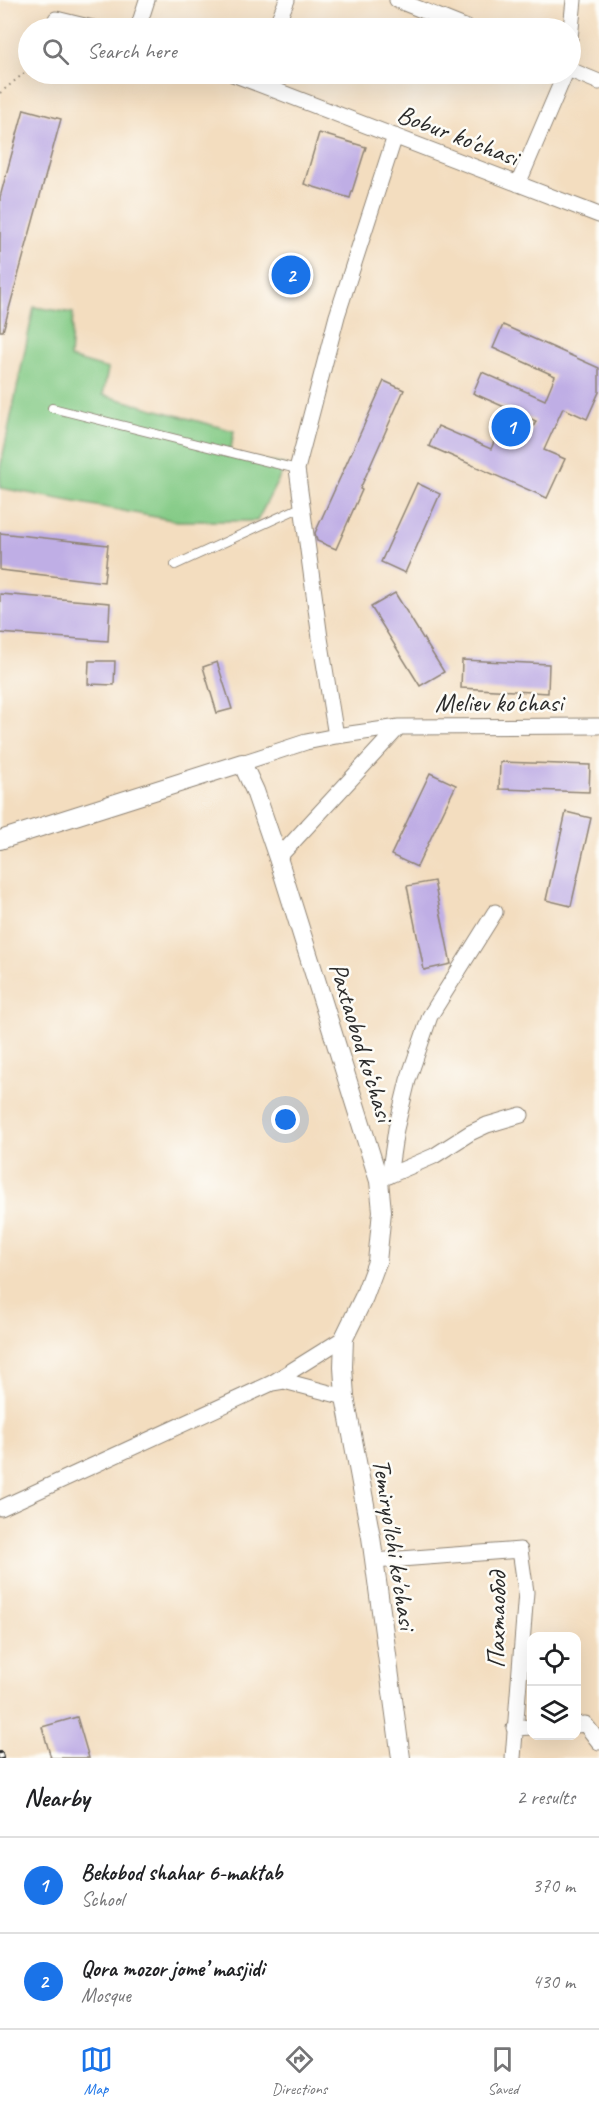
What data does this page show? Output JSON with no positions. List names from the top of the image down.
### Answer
{
  "streets": {
    "street": [
      "Bobur ko'chasi",
      "Meliev ko'chasi",
      "Paxtaobod ko‘chasi",
      "Temiryo'lchi ko'chasi",
      "Пахтаобод"
    ]
  },
  "crossings": [
    ["Meliev ko'chasi", "Paxtaobod ko‘chasi"],
    ["Paxtaobod ko‘chasi", "Temiryo'lchi ko'chasi"],
    ["Temiryo'lchi ko'chasi", "Пахтаобод"]
  ],
  "page": {
    "search": "Search here",
    "pins": ["2", "1"],
    "heading": ["Nearby", "2 results"],
    "list": [
      {
        "mark": "1",
        "name": "Bekobod shahar 6-maktab",
        "note": "School",
        "value": "370 m"
      },
      {
        "mark": "2",
        "name": "Qora mozor jome’ masjidi",
        "note": "Mosque",
        "value": "430 m"
      }
    ],
    "nav": ["Map", "Directions", "Saved"]
  }
}
